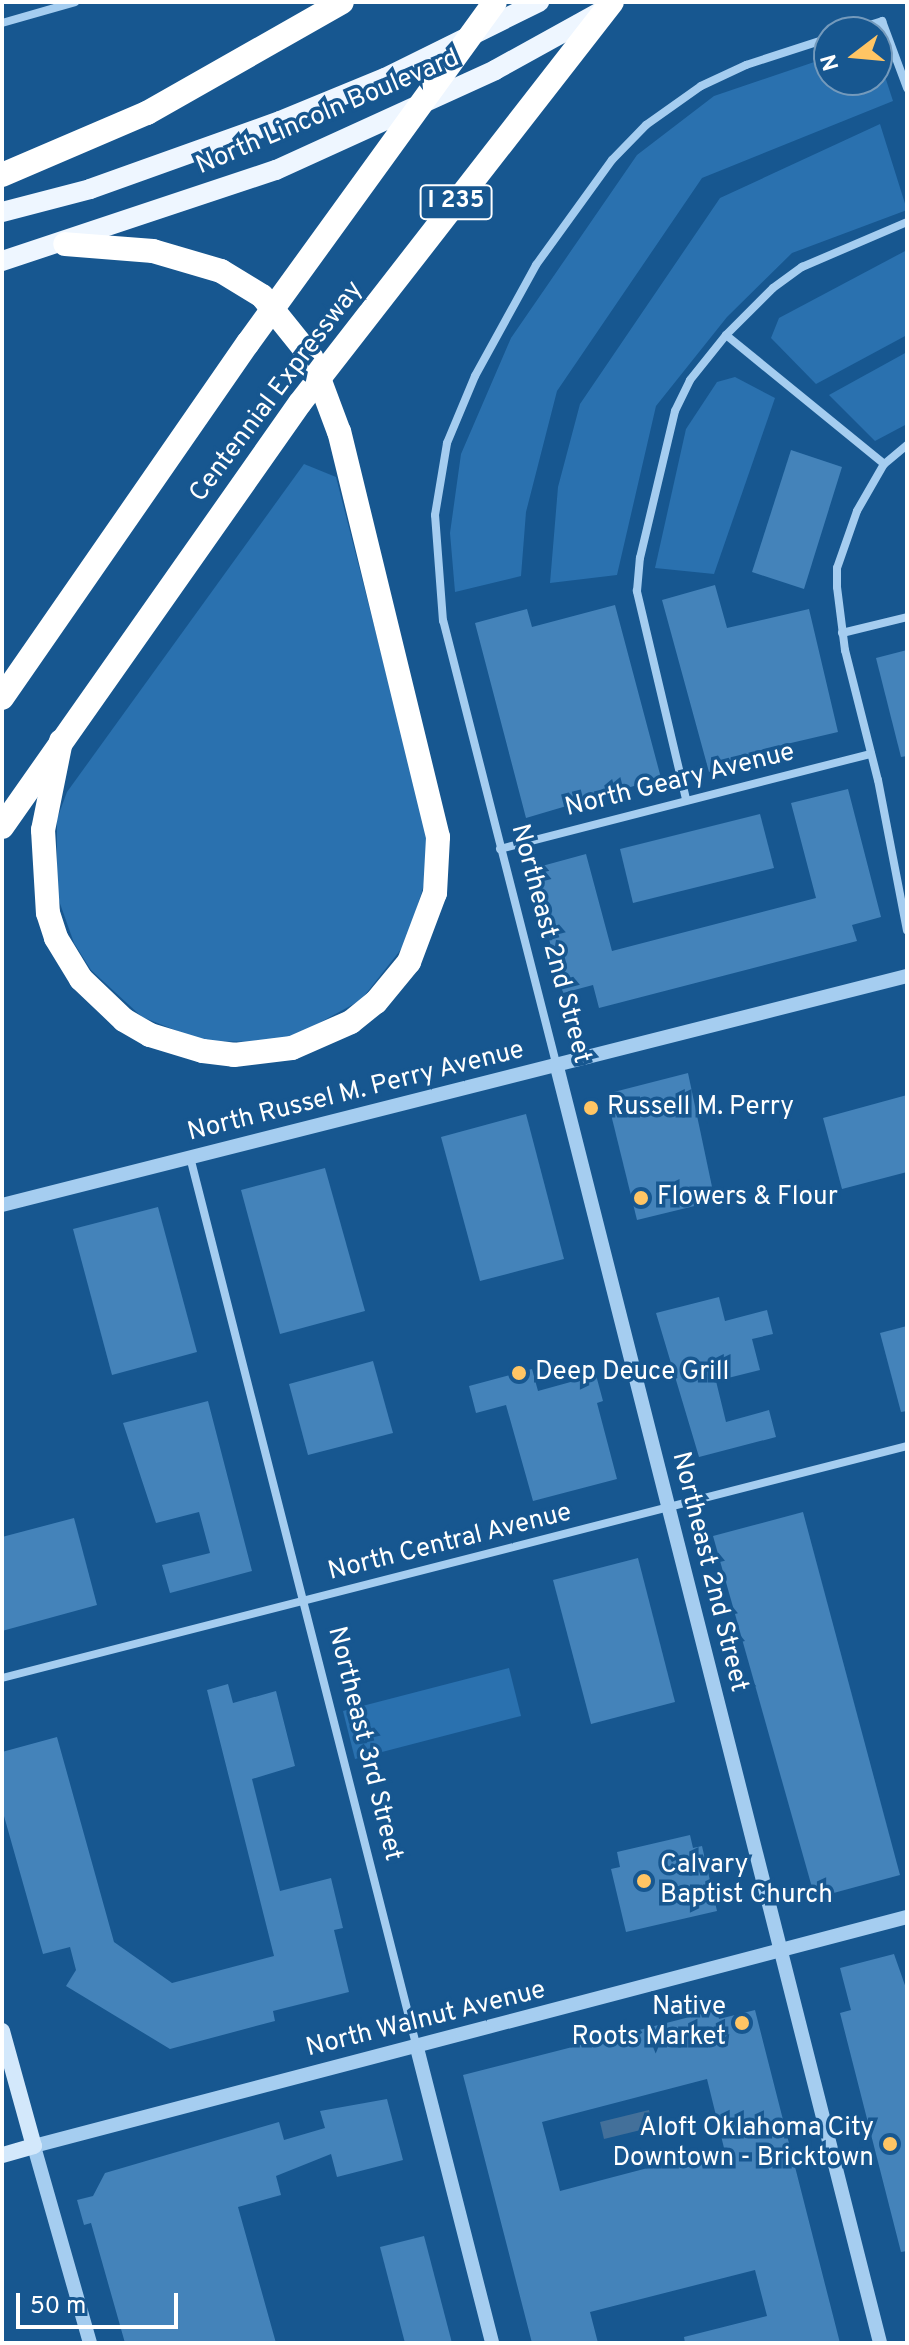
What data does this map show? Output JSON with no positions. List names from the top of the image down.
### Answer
{
  "streets": {
    "highway": ["I 235", "Centennial Expressway"],
    "main road": ["North Lincoln Boulevard", "North Walnut Avenue"],
    "street": [
      "North Geary Avenue",
      "Northeast 2nd Street",
      "North Russel M. Perry Avenue",
      "North Central Avenue",
      "Northeast 3rd Street"
    ]
  },
  "crossings": [
    ["North Geary Avenue", "Northeast 2nd Street"],
    ["Northeast 2nd Street", "North Russel M. Perry Avenue"],
    ["Northeast 2nd Street", "North Central Avenue"],
    ["Northeast 2nd Street", "North Walnut Avenue"],
    ["North Russel M. Perry Avenue", "Northeast 3rd Street"],
    ["North Central Avenue", "Northeast 3rd Street"],
    ["Northeast 3rd Street", "North Walnut Avenue"]
  ],
  "places": [
    "Russell M. Perry",
    "Flowers & Flour",
    "Deep Deuce Grill",
    "Calvary Baptist Church",
    "Native Roots Market",
    "Aloft Oklahoma City Downtown - Bricktown"
  ],
  "scale_bar": "50 m",
  "north": "left"
}
